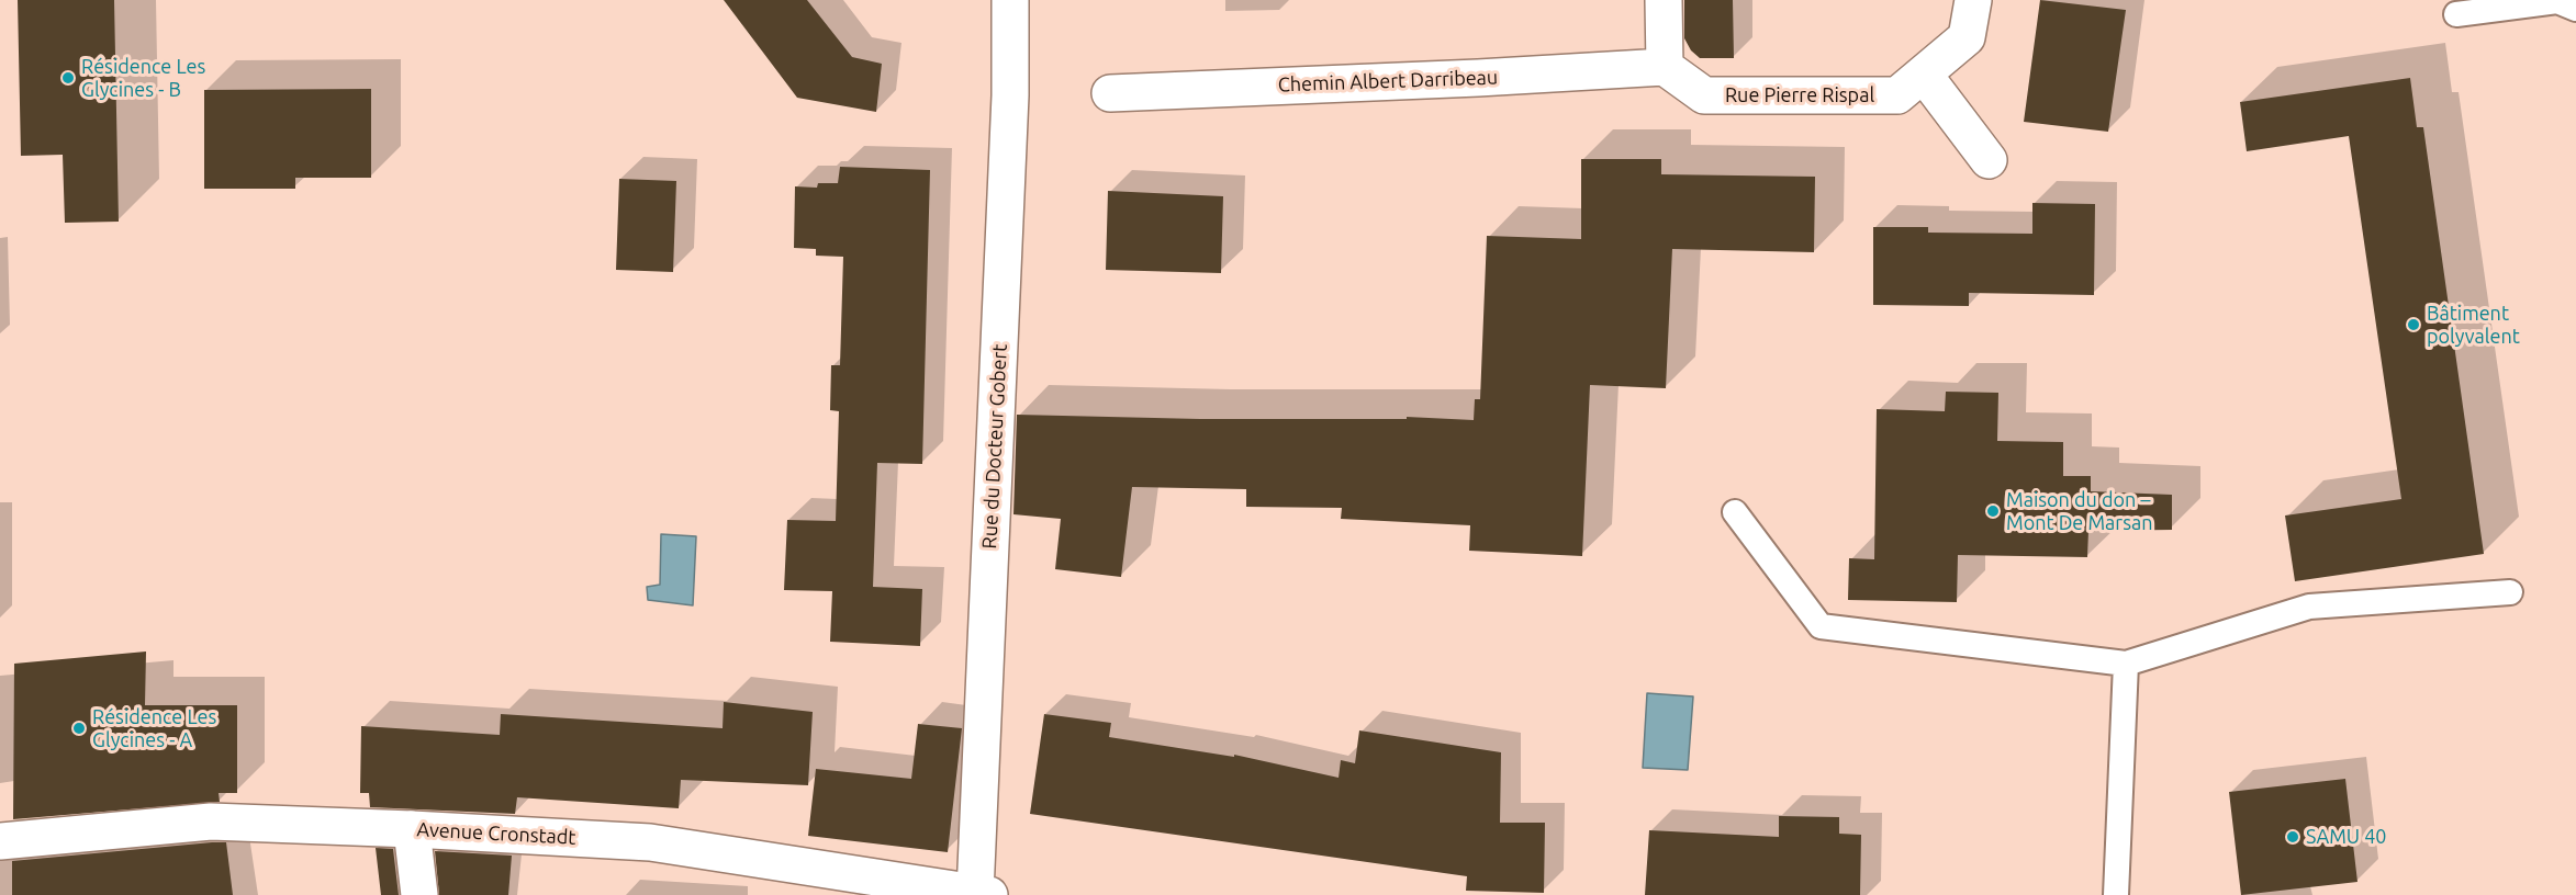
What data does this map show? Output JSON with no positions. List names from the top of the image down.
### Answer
{
  "streets": {
    "street": [
      "Chemin Albert Darribeau",
      "Rue Pierre Rispal",
      "Rue du Docteur Gobert",
      "Avenue Cronstadt"
    ]
  },
  "crossings": [
    ["Chemin Albert Darribeau", "Rue Pierre Rispal"],
    ["Rue du Docteur Gobert", "Avenue Cronstadt"]
  ],
  "places": [
    "Résidence Les Glycines - B",
    "Bâtiment polyvalent",
    "Maison du don – Mont De Marsan",
    "Résidence Les Glycines - A",
    "SAMU 40"
  ]
}
